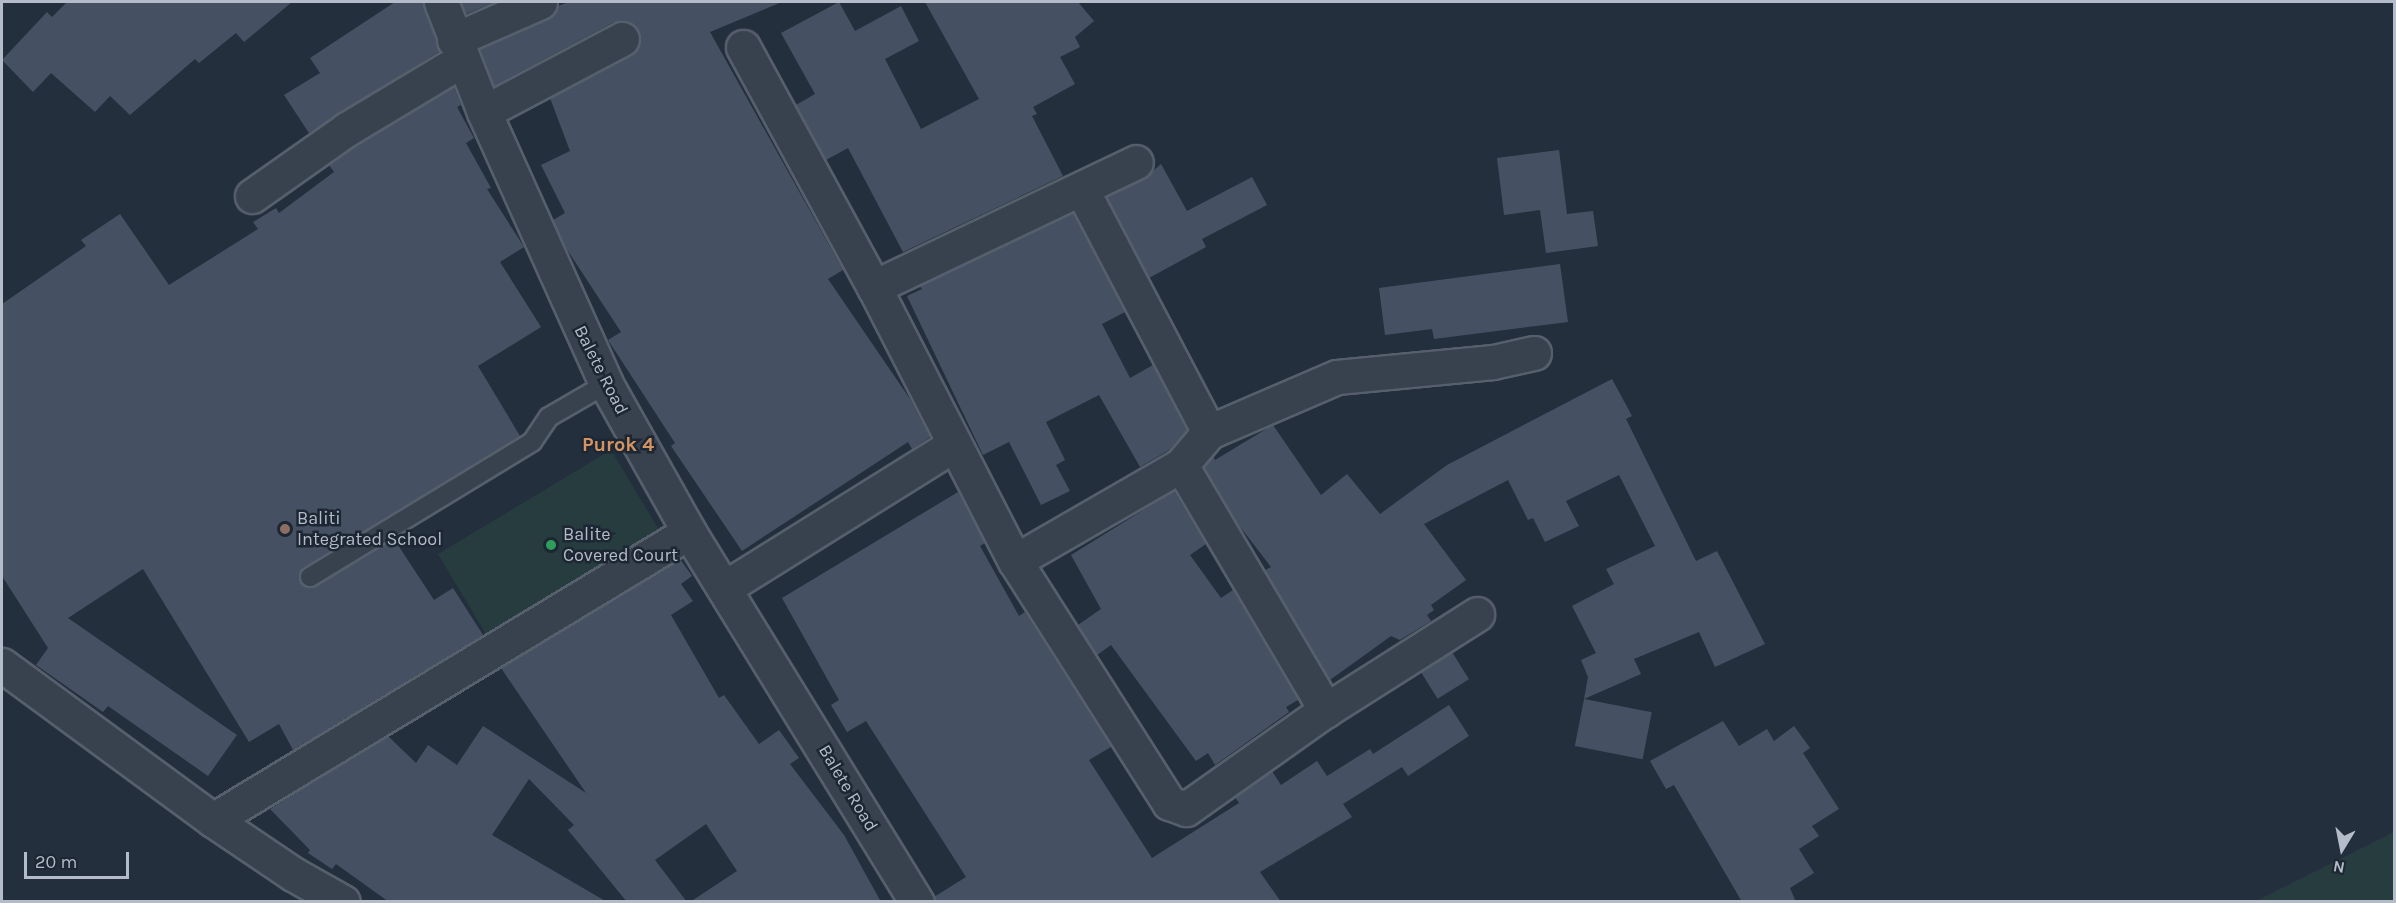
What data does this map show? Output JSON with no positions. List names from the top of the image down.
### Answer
{
  "streets": {
    "street": ["Balete Road"]
  },
  "districts": ["Purok 4"],
  "places": ["Baliti Integrated School", "Balite Covered Court"],
  "scale_bar": "20 m",
  "north": "bottom"
}
